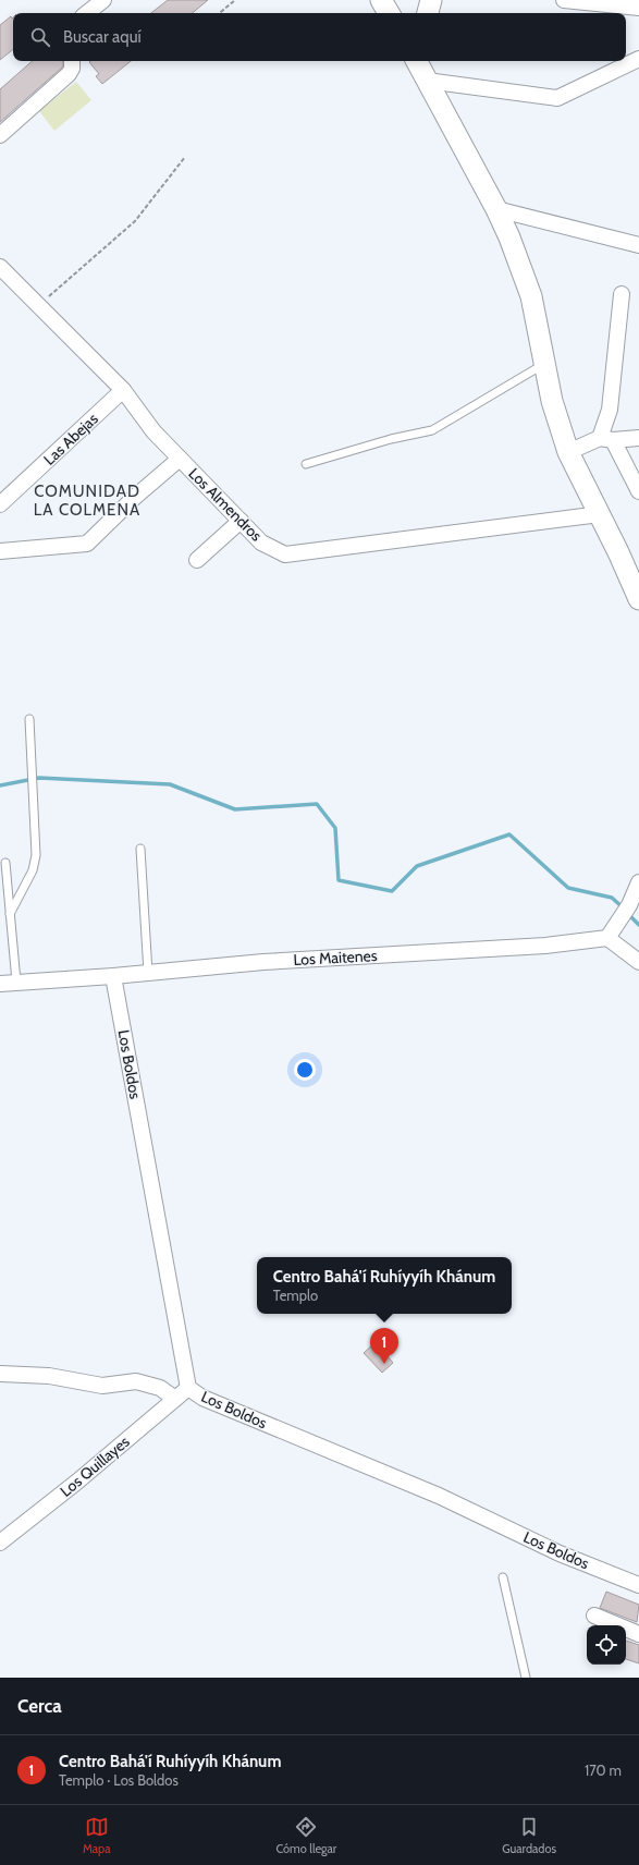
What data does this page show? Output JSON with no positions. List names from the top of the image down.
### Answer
{
  "streets": {
    "street": [
      "Las Abejas",
      "Los Almendros",
      "Los Maitenes",
      "Los Boldos",
      "Los Quillayes"
    ]
  },
  "crossings": [
    ["Las Abejas", "Los Almendros"],
    ["Los Maitenes", "Los Boldos"],
    ["Los Boldos", "Los Quillayes"]
  ],
  "districts": ["COMUNIDAD LA COLMENA"],
  "page": {
    "search": "Buscar aquí",
    "popup": ["Centro Bahá'í Ruhíyyíh Khánum", "Templo"],
    "pins": "1",
    "heading": "Cerca",
    "list": [
      {
        "mark": "1",
        "name": "Centro Bahá'í Ruhíyyíh Khánum",
        "note": "Templo · Los Boldos",
        "value": "170 m"
      }
    ],
    "nav": ["Mapa", "Cómo llegar", "Guardados"]
  }
}
